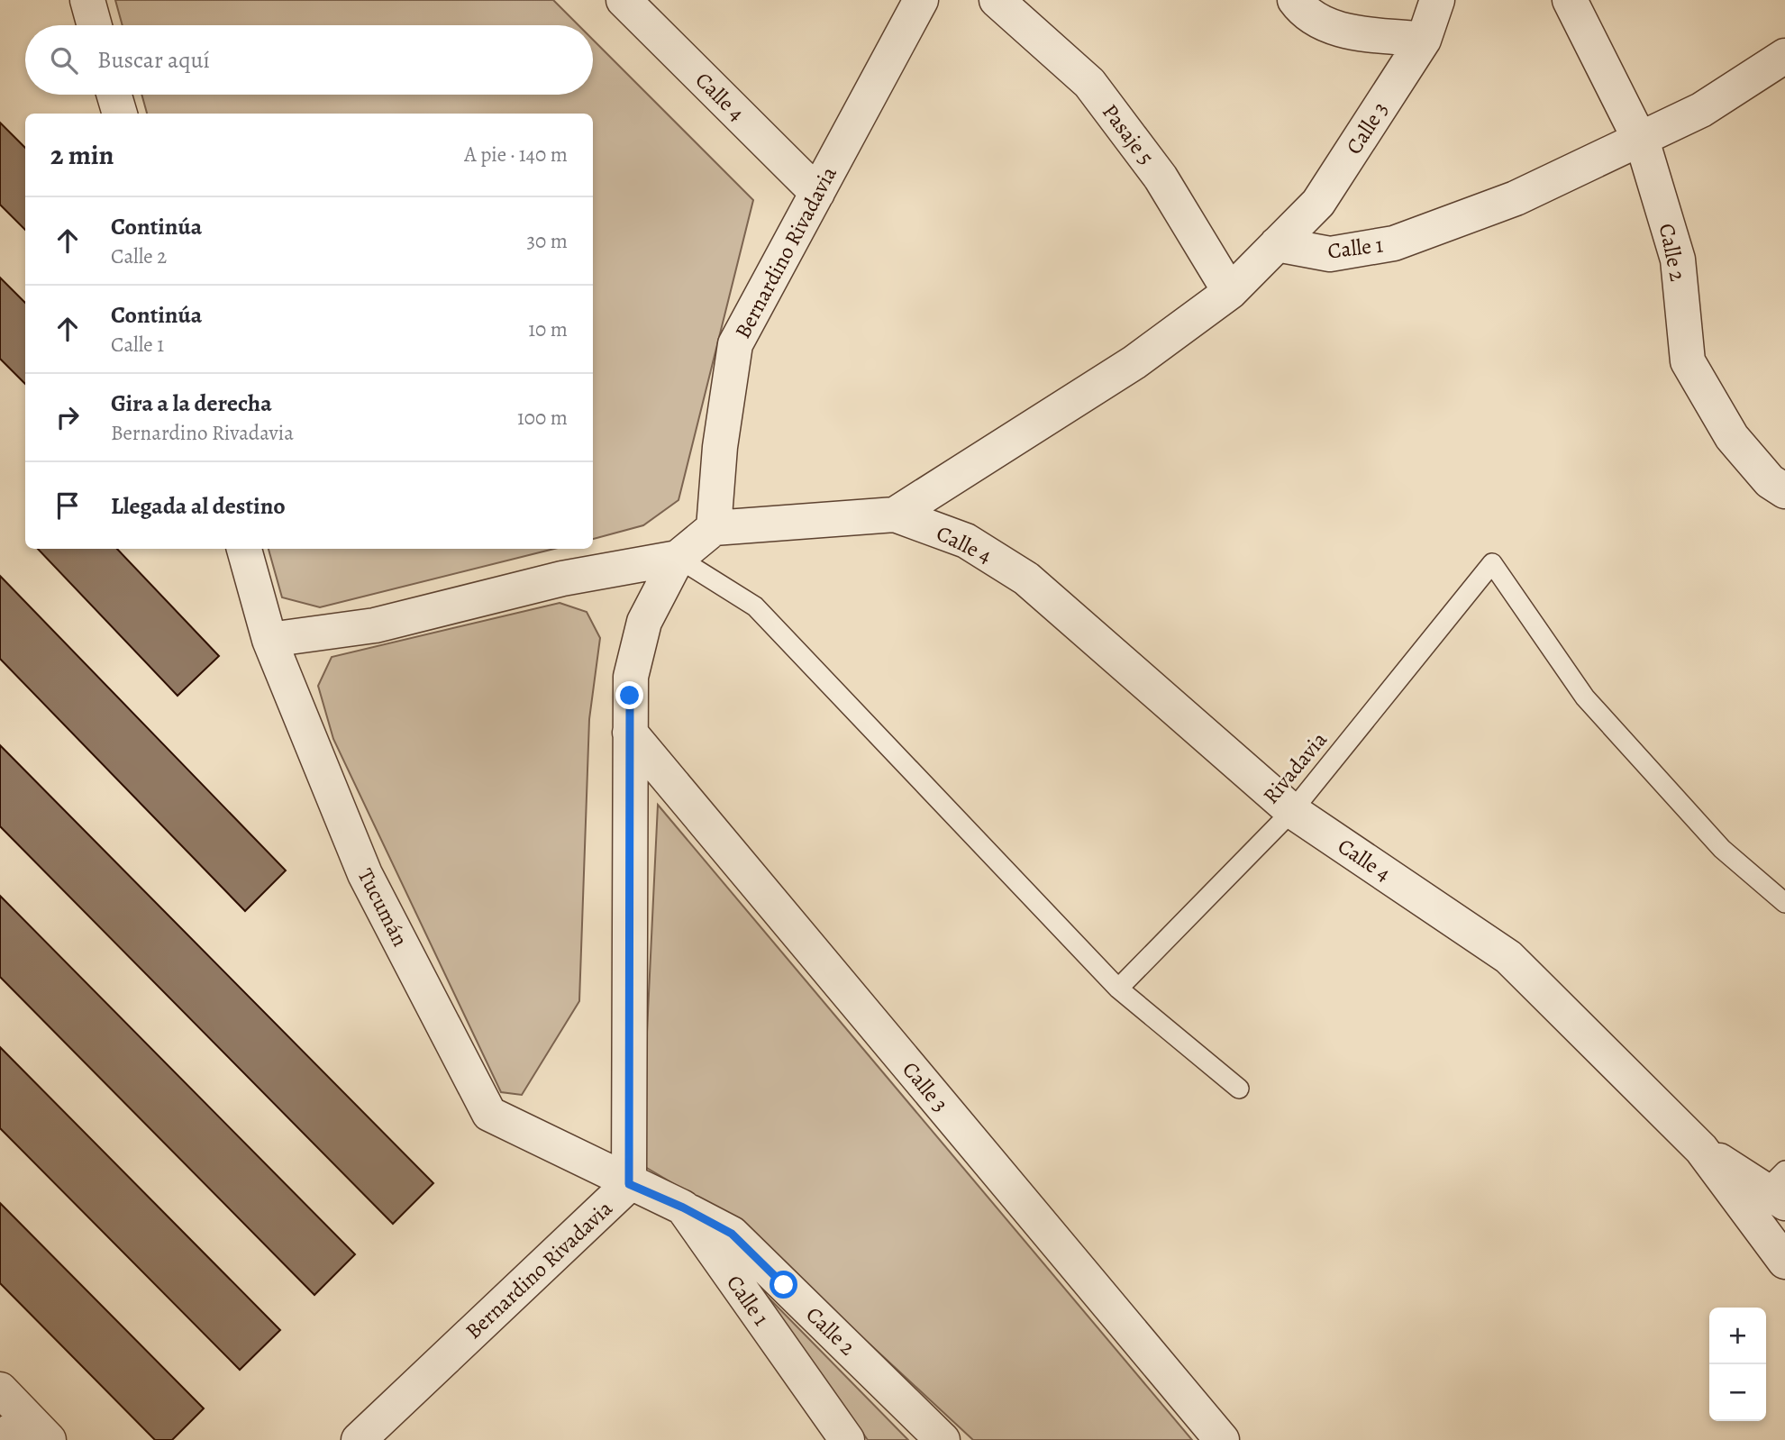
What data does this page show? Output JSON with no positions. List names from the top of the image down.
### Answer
{
  "streets": {
    "street": [
      "Calle 4",
      "Calle 3",
      "Pasaje 5",
      "Calle 1",
      "Bernardino Rivadavia",
      "Calle 2",
      "Tucumán"
    ],
    "lane": ["Rivadavia"]
  },
  "crossings": [
    ["Calle 4", "Bernardino Rivadavia"],
    ["Calle 4", "Rivadavia"],
    ["Calle 3", "Calle 1"],
    ["Calle 3", "Bernardino Rivadavia"],
    ["Calle 1", "Calle 2"],
    ["Bernardino Rivadavia", "Tucumán"]
  ],
  "page": {
    "search": "Buscar aquí",
    "heading": ["2 min", "A pie · 140 m"],
    "list": [
      ["Continúa", "Calle 2", "30 m"],
      ["Continúa", "Calle 1", "10 m"],
      ["Gira a la derecha", "Bernardino Rivadavia", "100 m"],
      "Llegada al destino"
    ],
    "map_buttons": ["+", "−"]
  }
}
